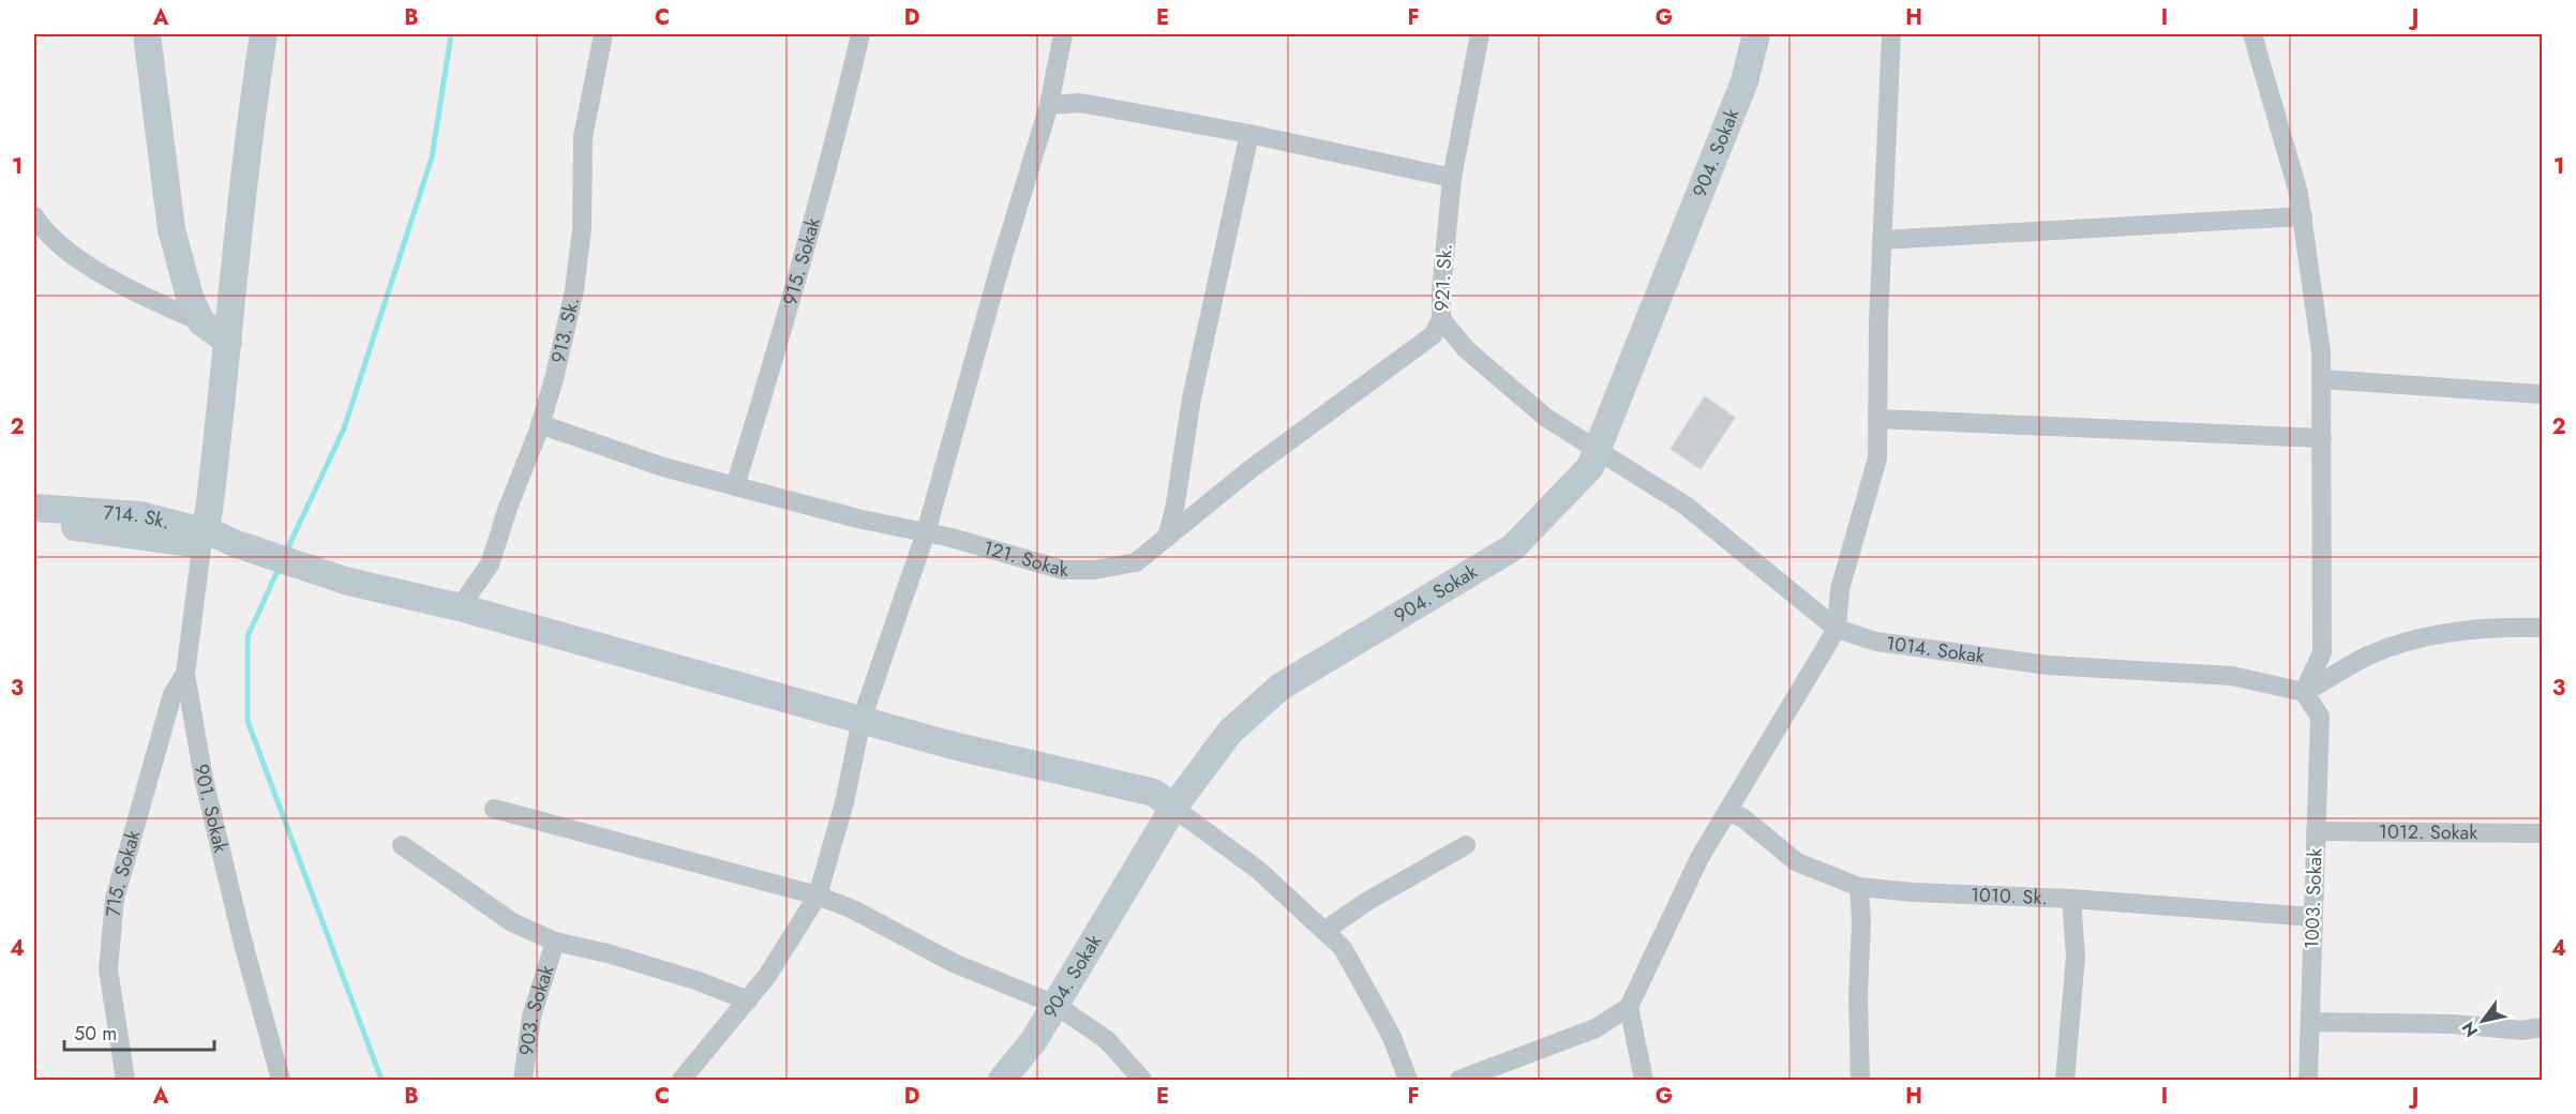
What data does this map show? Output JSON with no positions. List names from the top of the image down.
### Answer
{
  "streets": {
    "street": [
      "904. Sokak",
      "915. Sokak",
      "921. Sk.",
      "913. Sk.",
      "714. Sk.",
      "121. Sokak",
      "1014. Sokak",
      "901. Sokak",
      "1012. Sokak",
      "715. Sokak",
      "1010. Sk.",
      "1003. Sokak",
      "903. Sokak"
    ]
  },
  "crossings": [
    ["904. Sokak", "921. Sk."],
    ["904. Sokak", "714. Sk."],
    ["904. Sokak", "1014. Sokak"],
    ["915. Sokak", "121. Sokak"],
    ["921. Sk.", "121. Sokak"],
    ["921. Sk.", "1014. Sokak"],
    ["913. Sk.", "714. Sk."],
    ["913. Sk.", "121. Sokak"],
    ["714. Sk.", "901. Sokak"],
    ["1014. Sokak", "1003. Sokak"],
    ["901. Sokak", "715. Sokak"],
    ["1012. Sokak", "1003. Sokak"],
    ["1010. Sk.", "1003. Sokak"]
  ],
  "scale_bar": "50 m",
  "north": "bottom left",
  "grid": {
    "columns": [
      "A",
      "B",
      "C",
      "D",
      "E",
      "F",
      "G",
      "H",
      "I",
      "J"
    ],
    "rows": [
      "1",
      "2",
      "3",
      "4"
    ]
  }
}
